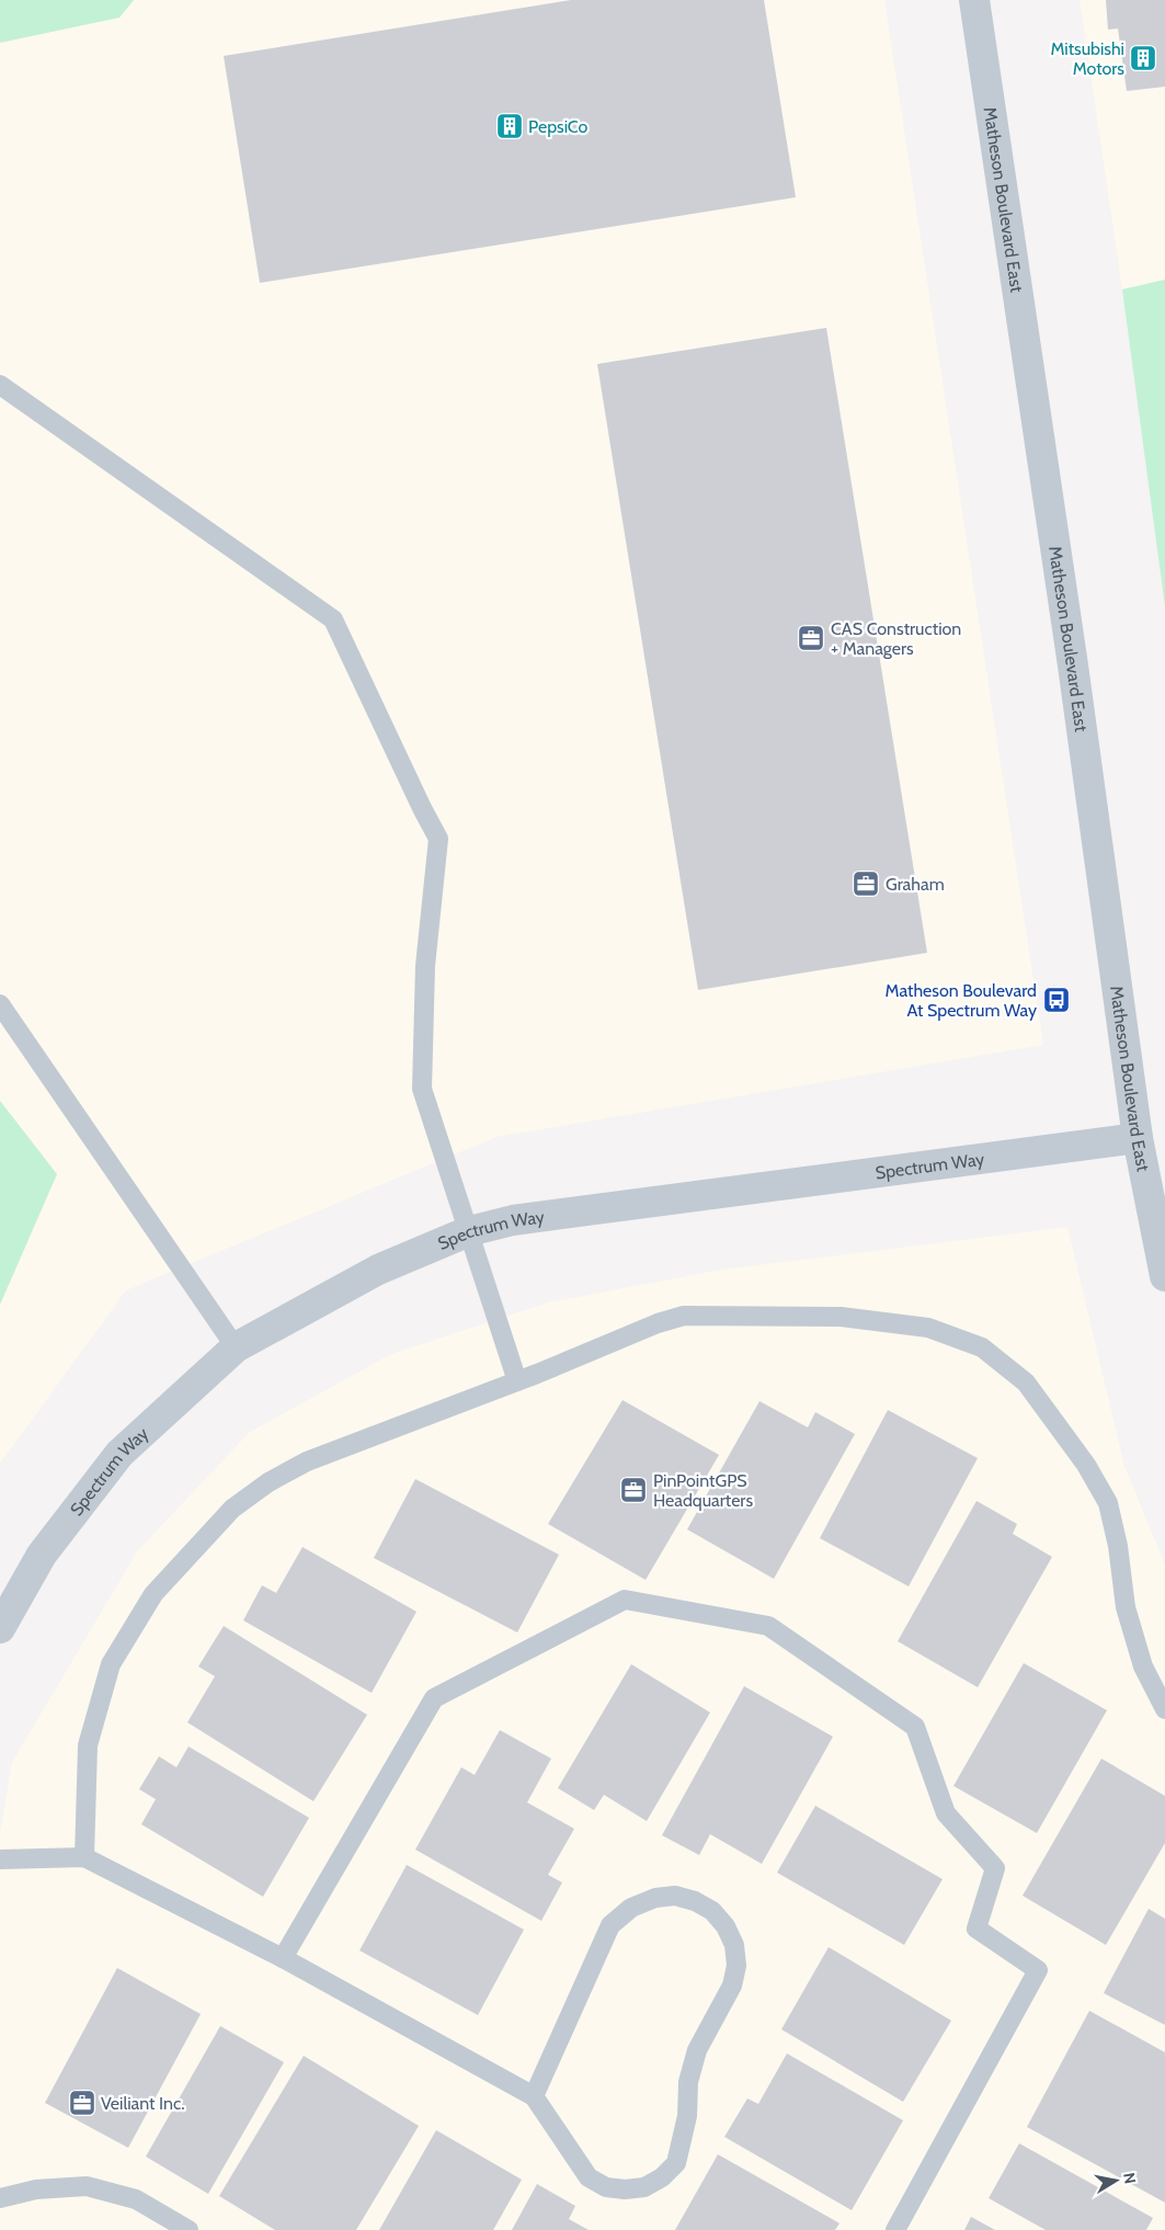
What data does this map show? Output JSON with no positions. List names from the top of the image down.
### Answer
{
  "streets": {
    "street": ["Matheson Boulevard East", "Spectrum Way"]
  },
  "crossings": [
    ["Matheson Boulevard East", "Spectrum Way"]
  ],
  "places": {
    "building": ["Mitsubishi Motors", "PepsiCo"],
    "office": [
      "CAS Construction + Managers",
      "Graham",
      "PinPointGPS Headquarters",
      "Veiliant Inc."
    ],
    "bus stop": ["Matheson Boulevard At Spectrum Way"]
  },
  "north": "right"
}
